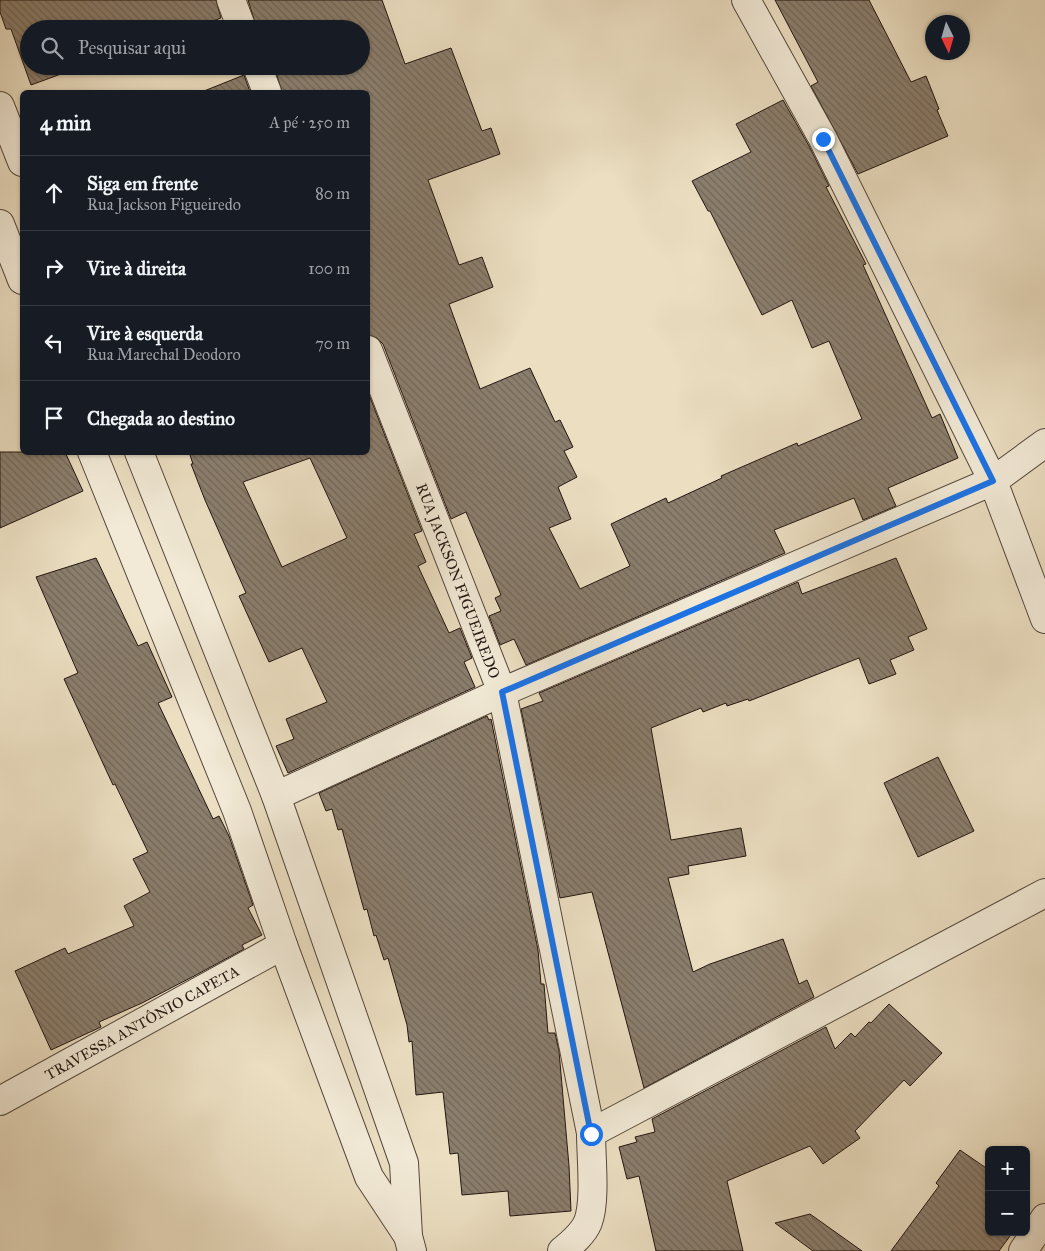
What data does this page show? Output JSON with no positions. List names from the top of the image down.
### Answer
{
  "streets": {
    "street": ["RUA JACKSON FIGUEIREDO", "TRAVESSA ANTÔNIO CAPETA"]
  },
  "north": "bottom",
  "page": {
    "search": "Pesquisar aqui",
    "heading": ["4 min", "A pé · 250 m"],
    "list": [
      ["Siga em frente", "Rua Jackson Figueiredo", "80 m"],
      ["Vire à direita", "100 m"],
      ["Vire à esquerda", "Rua Marechal Deodoro", "70 m"],
      "Chegada ao destino"
    ],
    "map_buttons": ["+", "−"]
  }
}
